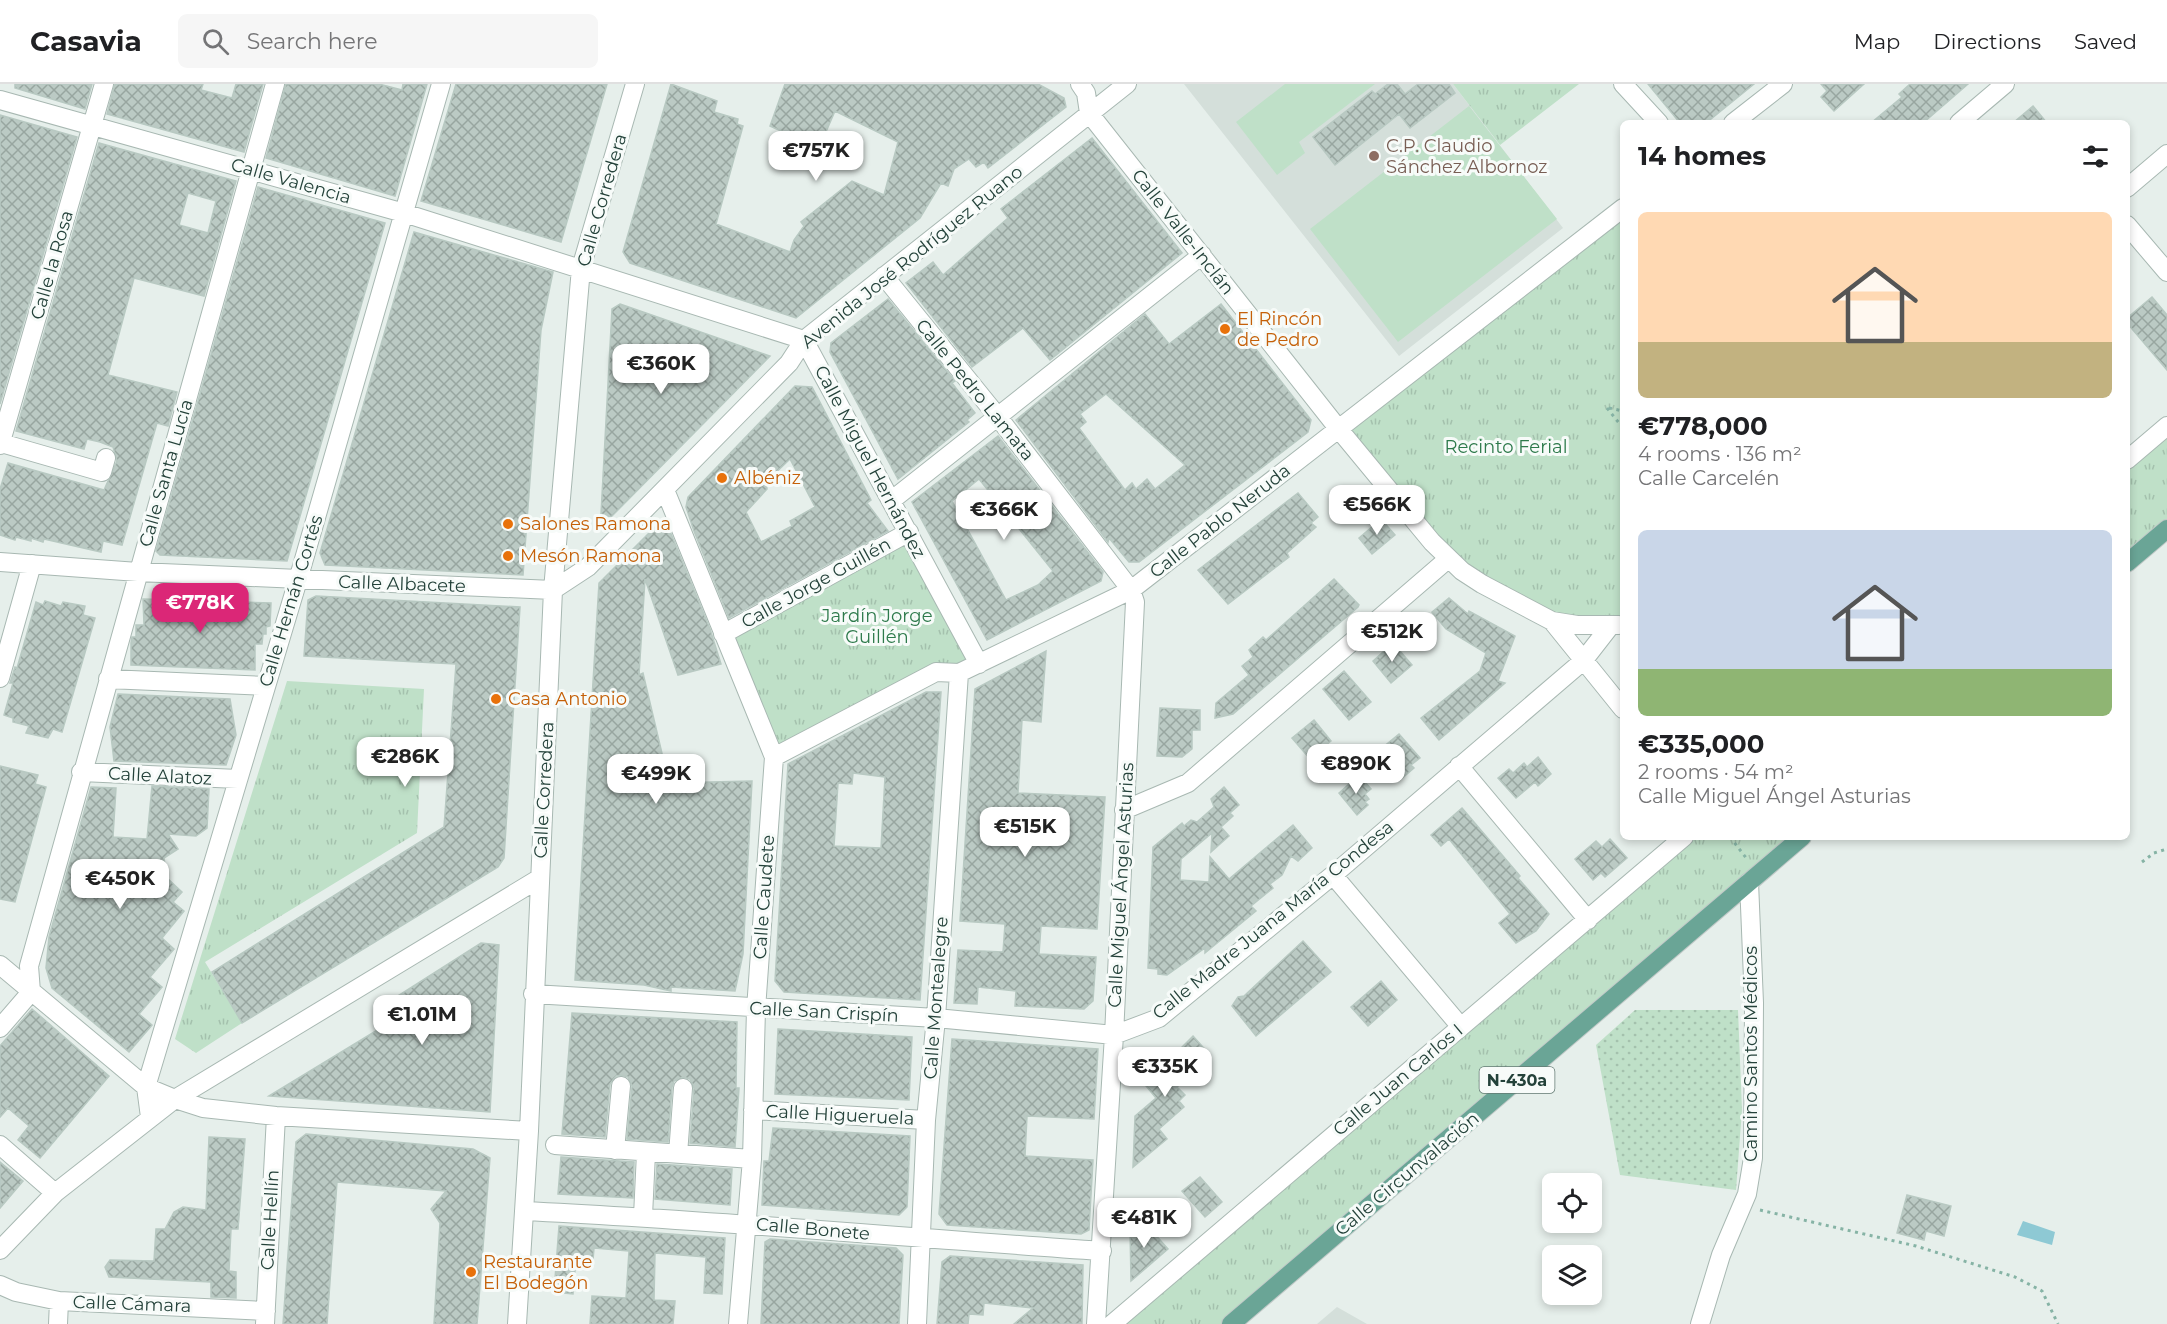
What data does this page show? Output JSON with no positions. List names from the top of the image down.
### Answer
{
  "streets": {
    "main road": ["N-430a", "Calle Circunvalación"],
    "street": [
      "Calle Valencia",
      "Calle Corredera",
      "Calle Valle-Inclán",
      "Avenida José Rodríguez Ruano",
      "Calle la Rosa",
      "Calle Pedro Lamata",
      "Calle Miguel Hernández",
      "Calle Santa Lucía",
      "Calle Pablo Neruda",
      "Calle Jorge Guillén",
      "Calle Albacete",
      "Calle Hernán Cortés",
      "Calle Alatoz",
      "Calle Miguel Ángel Asturias",
      "Calle Caudete",
      "Calle Madre Juana María Condesa",
      "Calle Montealegre",
      "Calle San Crispín",
      "Camino Santos Médicos",
      "Calle Juan Carlos I",
      "Calle Higueruela",
      "Calle Hellín",
      "Calle Bonete",
      "Calle Cámara"
    ]
  },
  "crossings": [
    ["Calle Valencia", "Calle Corredera"],
    ["Calle Valencia", "Calle la Rosa"],
    ["Calle Valencia", "Calle Santa Lucía"],
    ["Calle Valencia", "Calle Hernán Cortés"],
    ["Calle Corredera", "Avenida José Rodríguez Ruano"],
    ["Calle Corredera", "Calle Albacete"],
    ["Calle Corredera", "Calle San Crispín"],
    ["Calle Corredera", "Calle Bonete"],
    ["Calle Valle-Inclán", "Avenida José Rodríguez Ruano"],
    ["Calle Valle-Inclán", "Calle Pablo Neruda"],
    ["Calle Valle-Inclán", "Calle Madre Juana María Condesa"],
    ["Avenida José Rodríguez Ruano", "Calle Pedro Lamata"],
    ["Avenida José Rodríguez Ruano", "Calle Miguel Hernández"],
    ["Avenida José Rodríguez Ruano", "Calle Albacete"],
    ["Avenida José Rodríguez Ruano", "Calle Caudete"],
    ["Calle Pedro Lamata", "Calle Pablo Neruda"],
    ["Calle Pedro Lamata", "Calle Miguel Ángel Asturias"],
    ["Calle Miguel Hernández", "Calle Pablo Neruda"],
    ["Calle Miguel Hernández", "Calle Jorge Guillén"],
    ["Calle Santa Lucía", "Calle Albacete"],
    ["Calle Santa Lucía", "Calle Alatoz"],
    ["Calle Pablo Neruda", "Calle Miguel Ángel Asturias"],
    ["Calle Pablo Neruda", "Calle Caudete"],
    ["Calle Pablo Neruda", "Calle Montealegre"],
    ["Calle Jorge Guillén", "Calle Caudete"],
    ["Calle Albacete", "Calle Hernán Cortés"],
    ["Calle Hernán Cortés", "Calle Alatoz"],
    ["Calle Miguel Ángel Asturias", "Calle Madre Juana María Condesa"],
    ["Calle Miguel Ángel Asturias", "Calle San Crispín"],
    ["Calle Miguel Ángel Asturias", "Calle Bonete"],
    ["Calle Caudete", "Calle San Crispín"],
    ["Calle Caudete", "Calle Higueruela"],
    ["Calle Caudete", "Calle Bonete"],
    ["Calle Madre Juana María Condesa", "Calle San Crispín"],
    ["Calle Montealegre", "Calle San Crispín"],
    ["Calle Montealegre", "Calle Higueruela"],
    ["Calle Montealegre", "Calle Bonete"],
    ["Camino Santos Médicos", "Calle Circunvalación"],
    ["Calle Hellín", "Calle Cámara"]
  ],
  "parks": ["Recinto Ferial", "Jardín Jorge Guillén"],
  "places": [
    "C.P. Claudio Sánchez Albornoz",
    "El Rincón de Pedro",
    "Albéniz",
    "Salones Ramona",
    "Mesón Ramona",
    "Casa Antonio",
    "Restaurante El Bodegón"
  ],
  "page": {
    "header": "Casavia",
    "search": "Search here",
    "nav": ["Map", "Directions", "Saved"],
    "heading": "14 homes",
    "price": [
      "€757K",
      "€360K",
      "€566K",
      "€366K",
      "€778K",
      "€512K",
      "€286K",
      "€890K",
      "€499K",
      "€515K",
      "€450K",
      "€1.01M",
      "€335K",
      "€481K"
    ],
    "list": [
      {
        "name": "€778,000",
        "note": "4 rooms · 136 m² · Calle Carcelén"
      },
      {
        "name": "€335,000",
        "note": "2 rooms · 54 m² · Calle Miguel Ángel Asturias"
      }
    ]
  }
}
